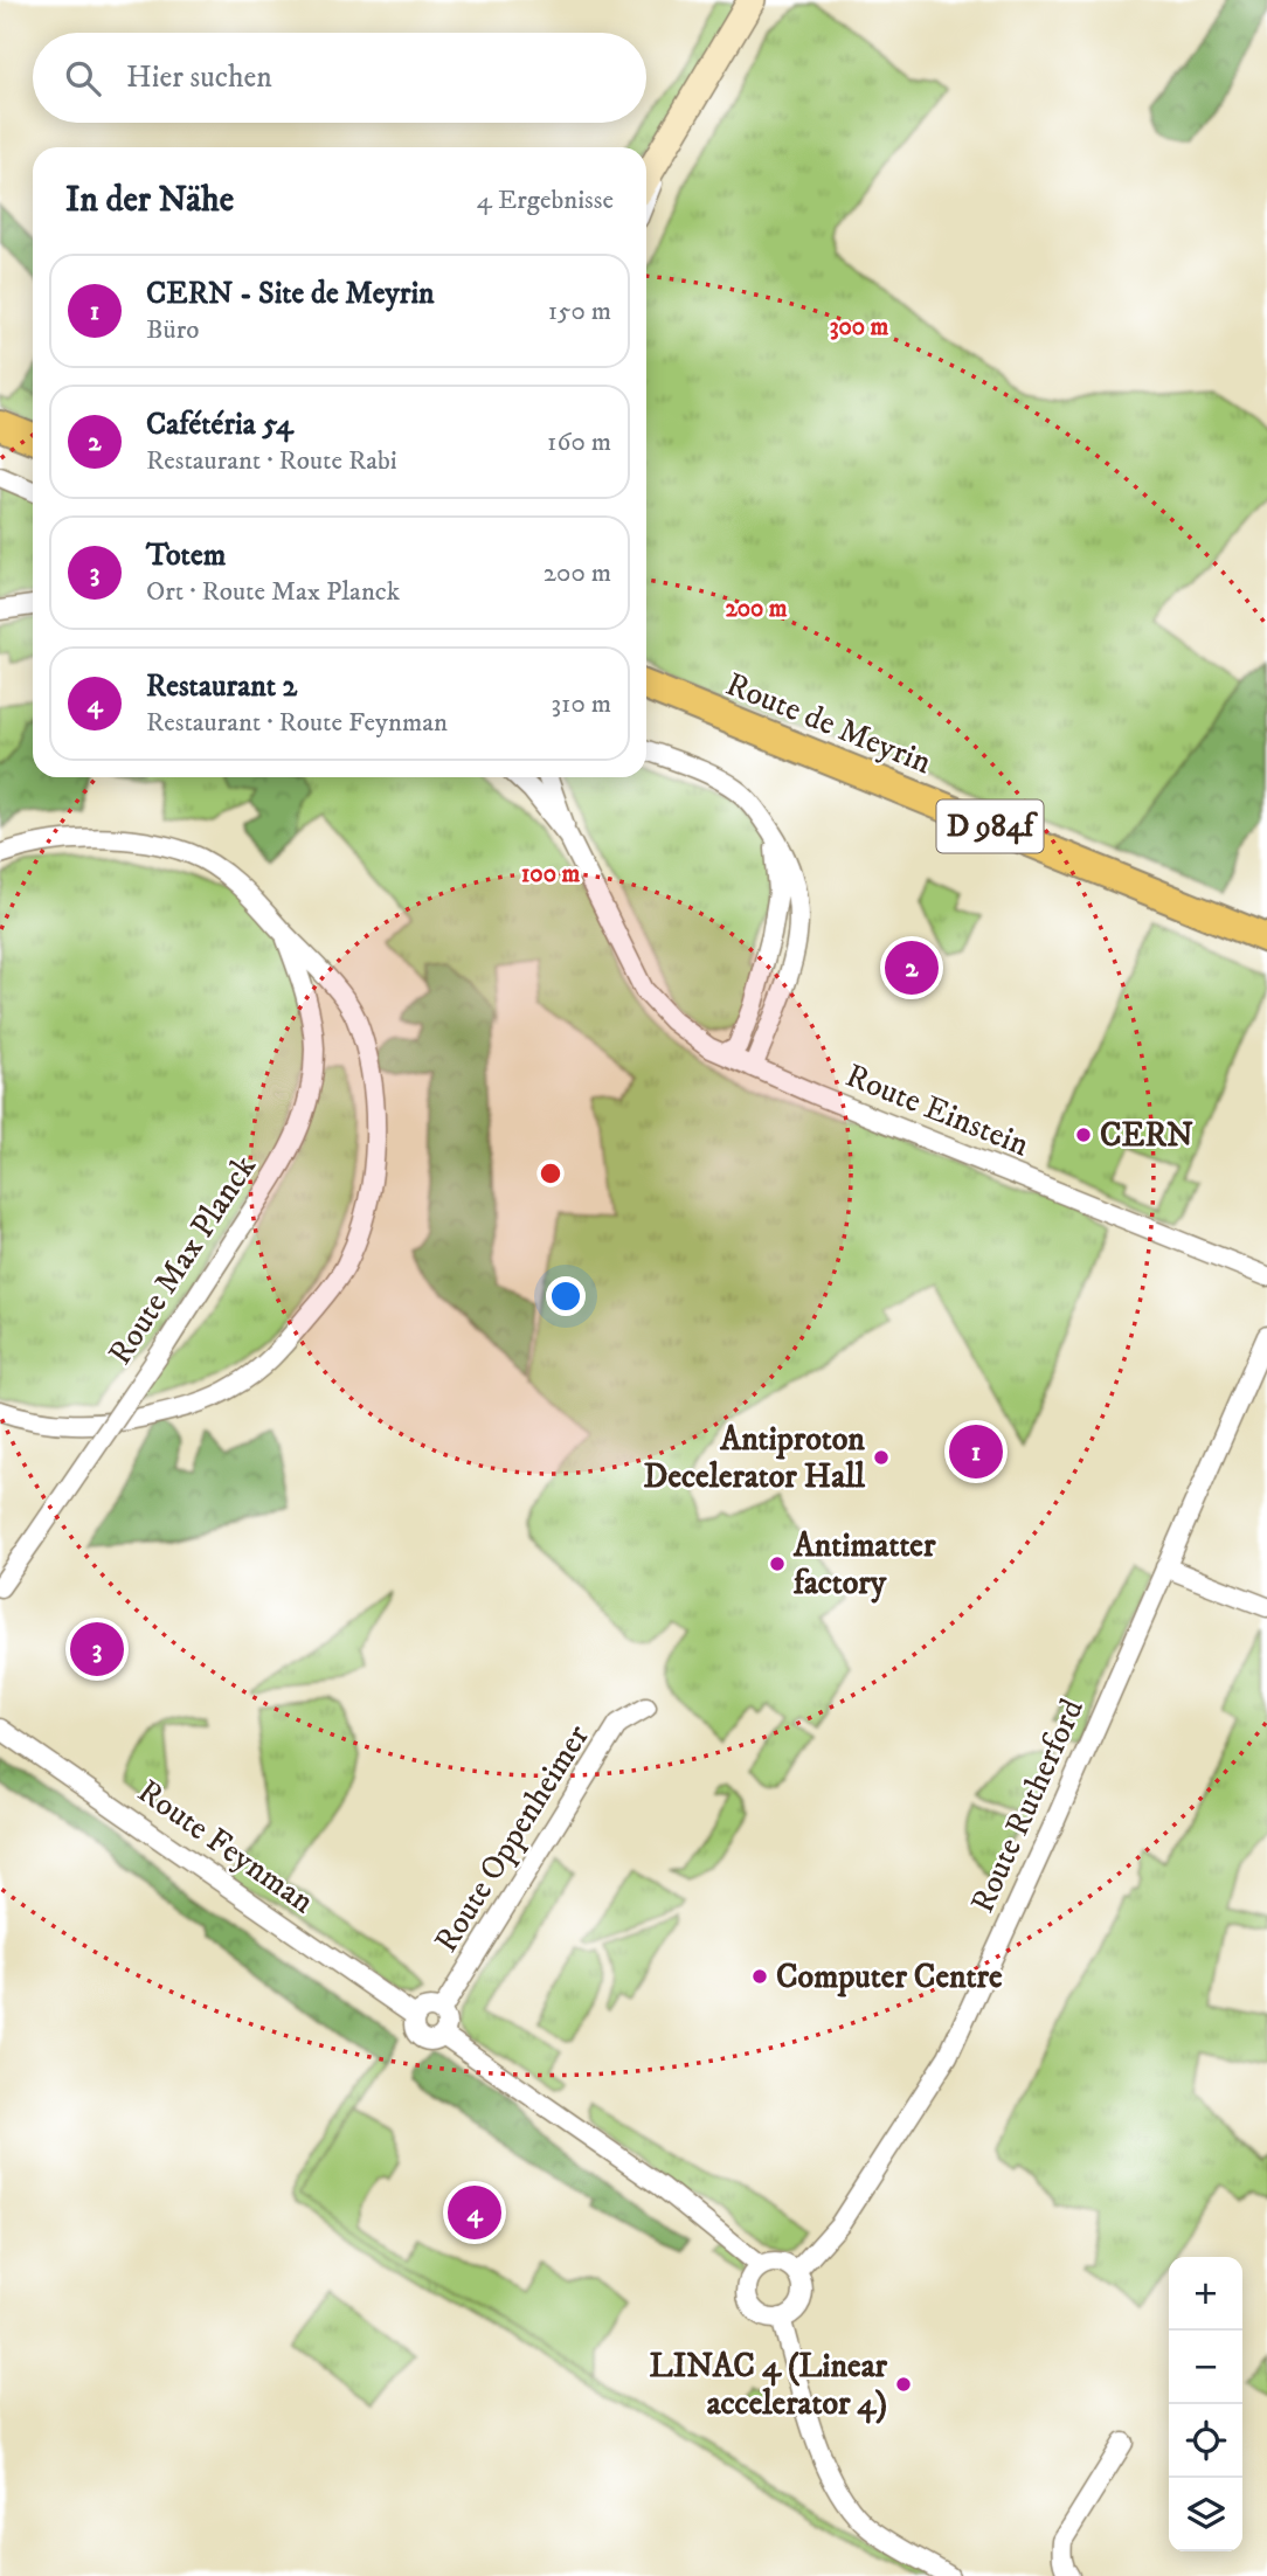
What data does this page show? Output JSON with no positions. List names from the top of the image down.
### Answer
{
  "streets": {
    "main road": ["Route de Meyrin", "D 984f"],
    "street": [
      "Route Einstein",
      "Route Max Planck",
      "Route Rutherford",
      "Route Oppenheimer",
      "Route Feynman"
    ]
  },
  "crossings": [
    ["Route Oppenheimer", "Route Feynman"]
  ],
  "places": [
    "CERN",
    "Antiproton Decelerator Hall",
    "Antimatter factory",
    "Computer Centre",
    "LINAC 4 (Linear accelerator 4)"
  ],
  "page": {
    "search": "Hier suchen",
    "heading": ["In der Nähe", "4 Ergebnisse"],
    "list": [
      {
        "mark": "1",
        "name": "CERN - Site de Meyrin",
        "note": "Büro",
        "value": "150 m"
      },
      {
        "mark": "2",
        "name": "Cafétéria 54",
        "note": "Restaurant · Route Rabi",
        "value": "160 m"
      },
      {
        "mark": "3",
        "name": "Totem",
        "note": "Ort · Route Max Planck",
        "value": "200 m"
      },
      {
        "mark": "4",
        "name": "Restaurant 2",
        "note": "Restaurant · Route Feynman",
        "value": "310 m"
      }
    ],
    "pins": [
      "2",
      "1",
      "3",
      "4"
    ],
    "map_buttons": ["+", "−"]
  },
  "rings": ["300 m", "200 m", "100 m"]
}
